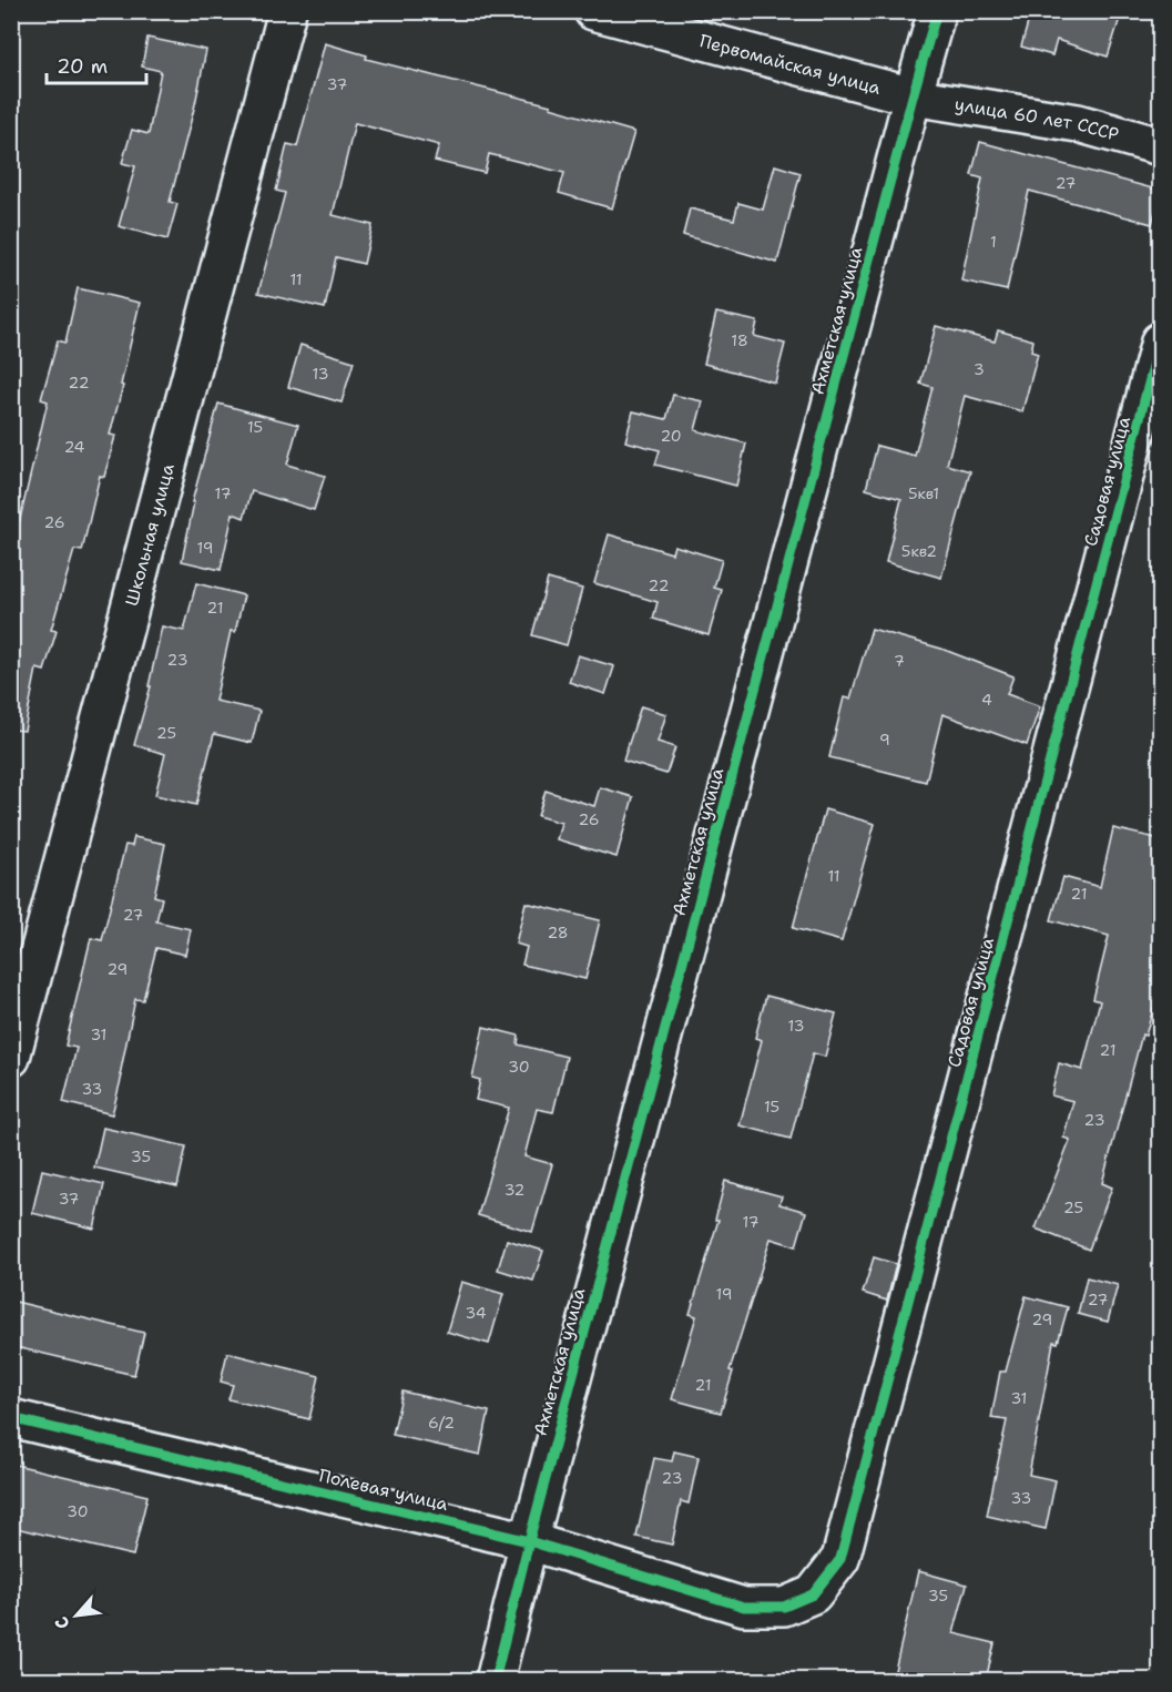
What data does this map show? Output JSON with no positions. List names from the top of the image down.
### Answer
{
  "streets": {
    "street": [
      "Первомайская улица",
      "улица 60 лет СССР",
      "Ахметская улица",
      "Садовая улица",
      "Школьная улица",
      "Полевая улица"
    ]
  },
  "crossings": [
    ["Первомайская улица", "улица 60 лет СССР"],
    ["Первомайская улица", "Ахметская улица"],
    ["улица 60 лет СССР", "Ахметская улица"],
    ["Ахметская улица", "Полевая улица"],
    ["Садовая улица", "Полевая улица"]
  ],
  "house_numbers": [
    "37",
    "27",
    "1",
    "11",
    "18",
    "3",
    "13",
    "22",
    "15",
    "20",
    "24",
    "17",
    "5кв1",
    "26",
    "19",
    "5кв2",
    "22",
    "21",
    "23",
    "7",
    "4",
    "25",
    "9",
    "26",
    "11",
    "21",
    "27",
    "28",
    "29",
    "13",
    "31",
    "21",
    "30",
    "33",
    "15",
    "23",
    "35",
    "32",
    "37",
    "25",
    "17",
    "19",
    "27",
    "34",
    "29",
    "21",
    "31",
    "6/2",
    "23",
    "33",
    "30",
    "35"
  ],
  "scale_bar": "20 m",
  "north": "bottom left"
}
